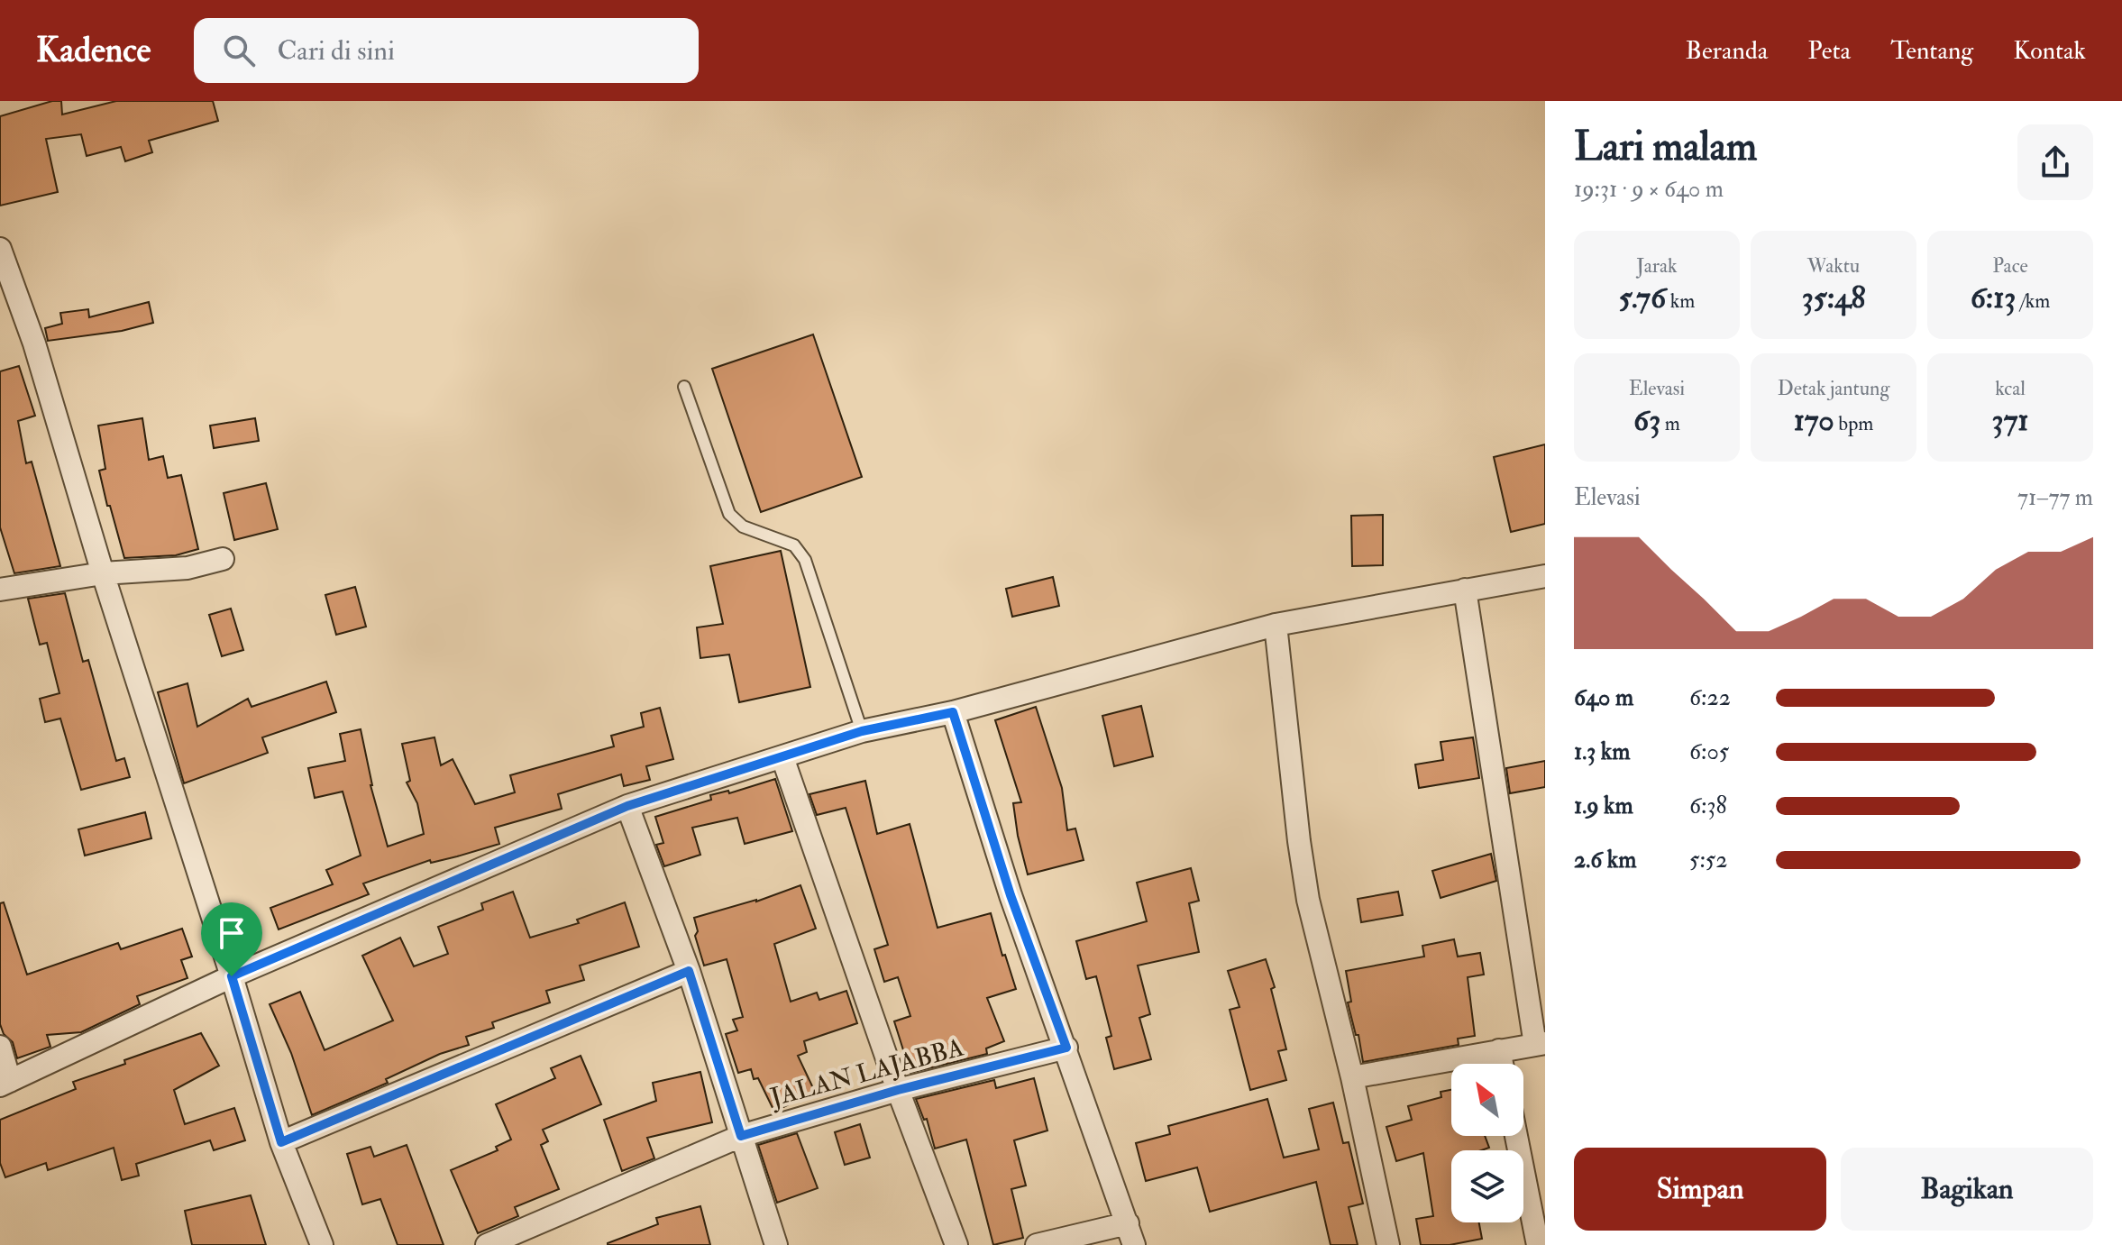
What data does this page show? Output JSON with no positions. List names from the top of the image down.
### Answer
{
  "streets": {
    "street": ["JALAN LAJABBA"]
  },
  "north": "top left",
  "page": {
    "header": "Kadence",
    "search": "Cari di sini",
    "nav": [
      "Beranda",
      "Peta",
      "Tentang",
      "Kontak"
    ],
    "heading": ["Lari malam", "19:31 · 9 × 640 m"],
    "stats": [
      ["Jarak", "5.76 km"],
      ["Waktu", "35:48"],
      ["Pace", "6:13 /km"],
      ["Elevasi", "63 m"],
      ["Detak jantung", "170 bpm"],
      ["kcal", "371"]
    ],
    "chart": ["Elevasi", "71–77 m"],
    "list": [
      {
        "name": "640 m",
        "note": "6:22"
      },
      {
        "name": "1.3 km",
        "note": "6:05"
      },
      {
        "name": "1.9 km",
        "note": "6:38"
      },
      {
        "name": "2.6 km",
        "note": "5:52"
      }
    ],
    "buttons": ["Simpan", "Bagikan"]
  }
}
